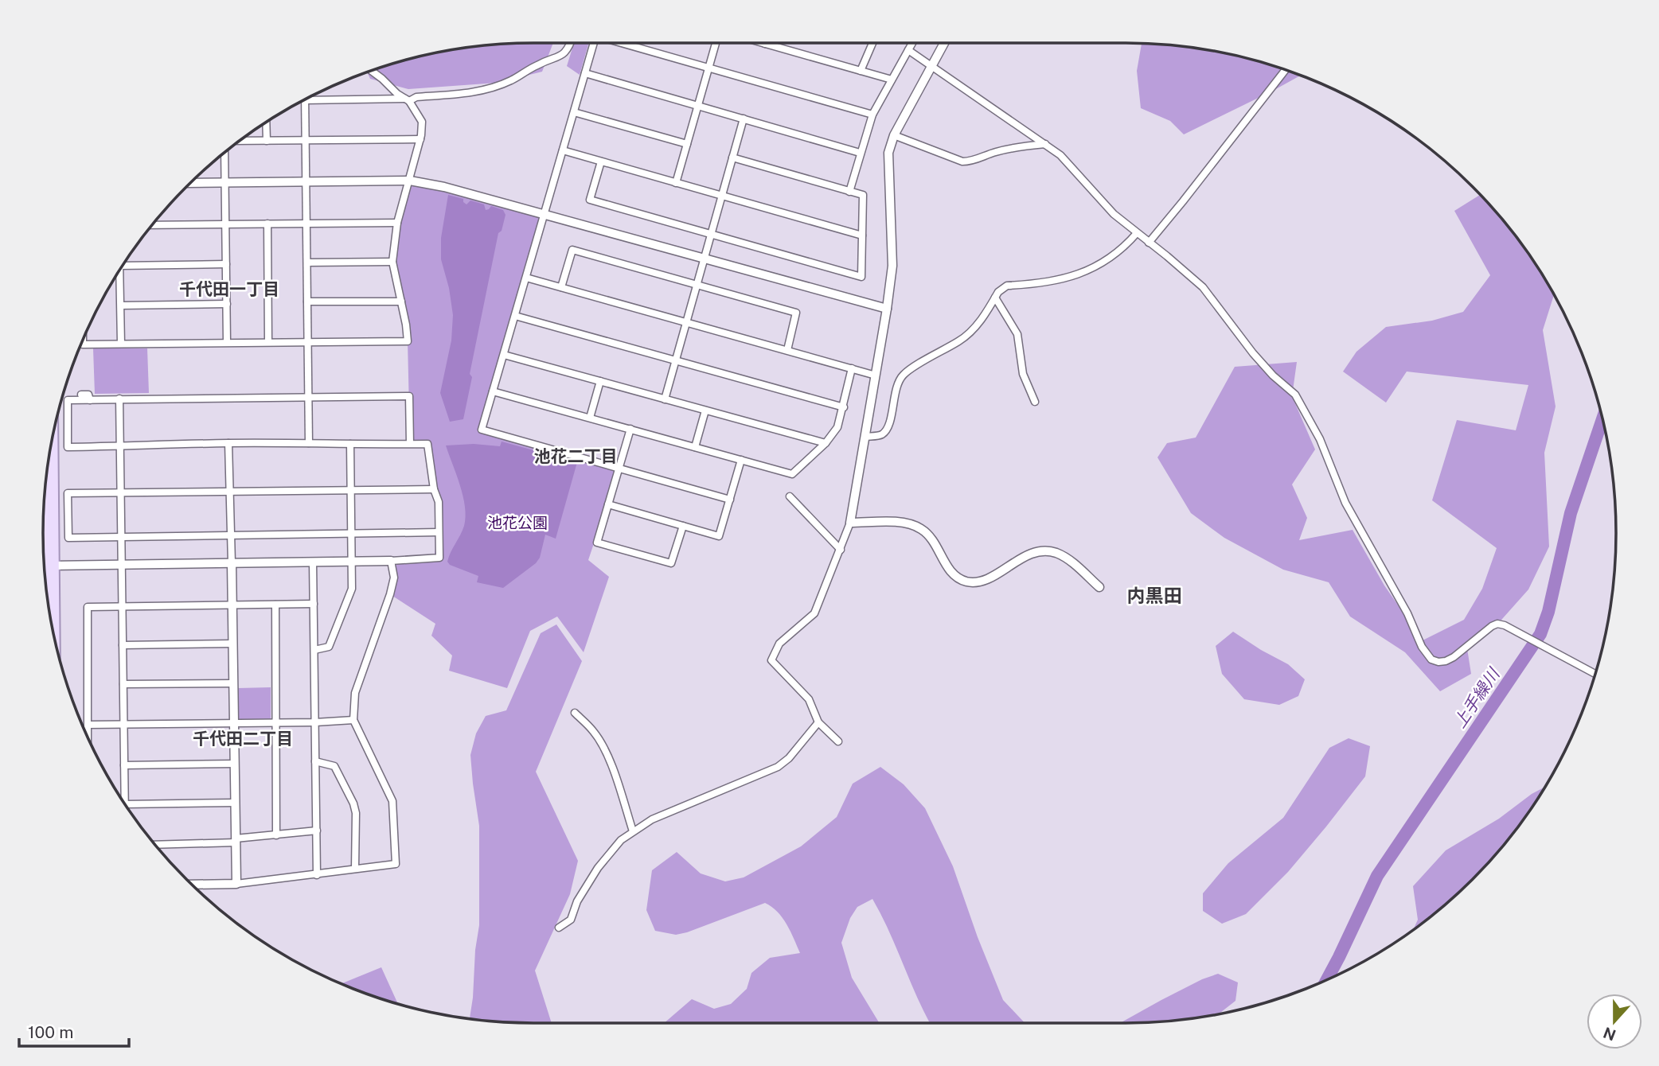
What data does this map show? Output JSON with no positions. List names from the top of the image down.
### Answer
{
  "districts": [
    "千代田一丁目",
    "池花二丁目",
    "内黒田",
    "千代田二丁目"
  ],
  "water": ["上手繰川"],
  "parks": ["池花公園"],
  "scale_bar": "100 m",
  "north": "bottom"
}
